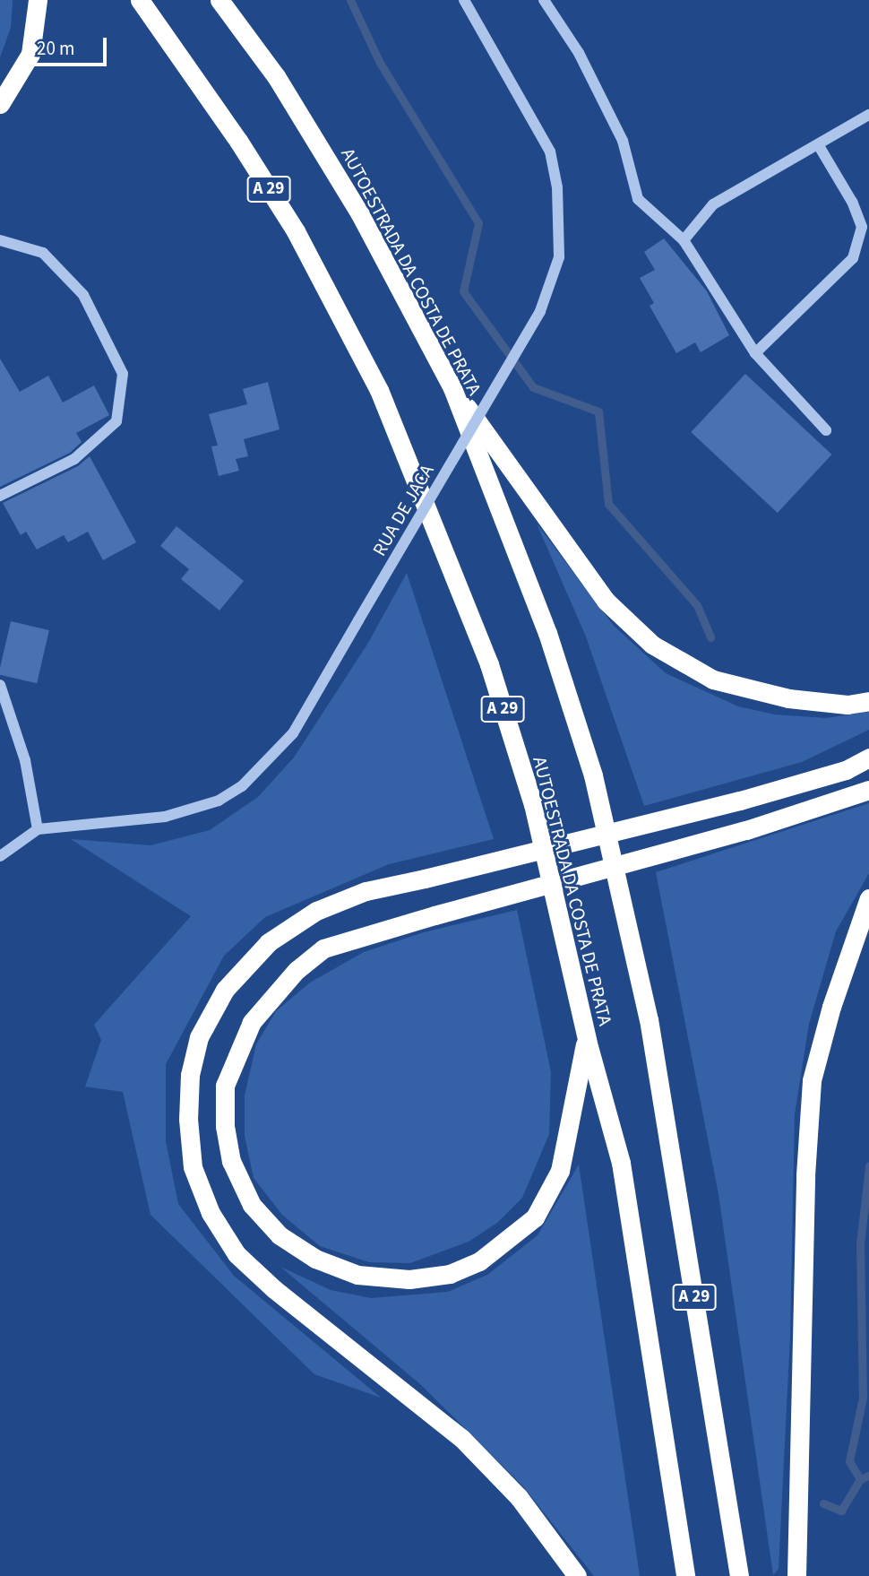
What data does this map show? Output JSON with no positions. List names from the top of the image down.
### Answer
{
  "streets": {
    "highway": ["A 29", "AUTOESTRADA DA COSTA DE PRATA"],
    "street": ["RUA DE JACA"]
  },
  "scale_bar": "20 m"
}
